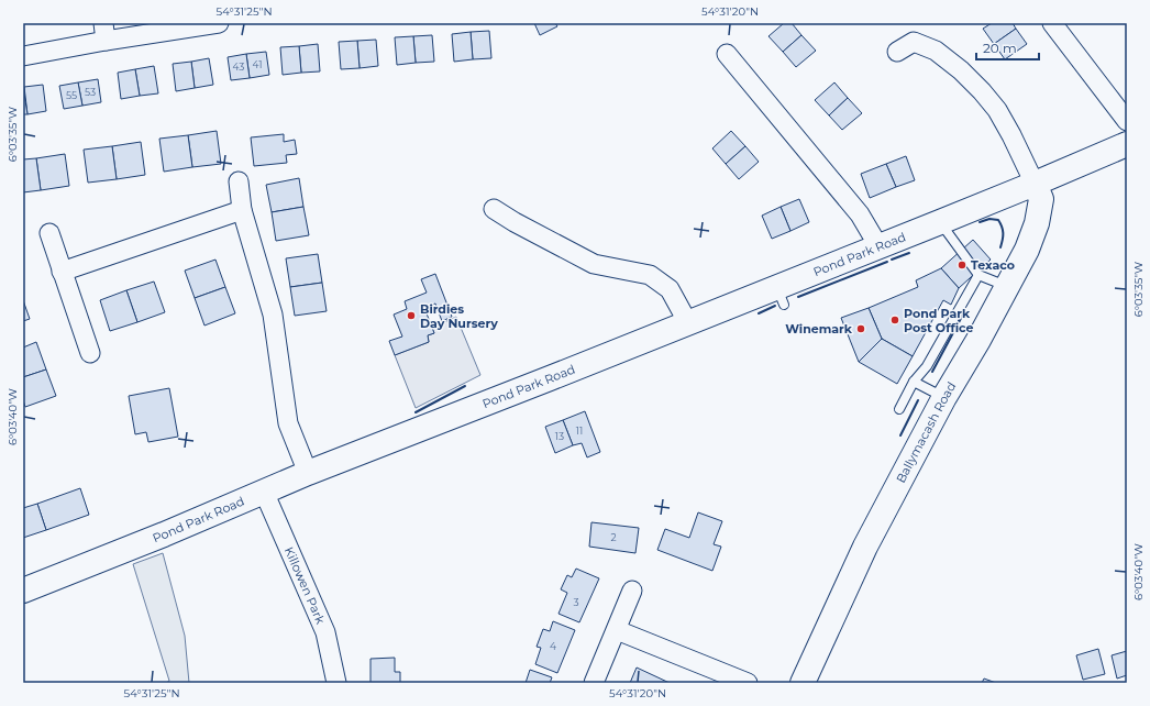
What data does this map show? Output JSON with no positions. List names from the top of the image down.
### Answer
{
  "streets": {
    "main road": ["Pond Park Road", "Ballymacash Road"],
    "street": ["Killowen Park"]
  },
  "crossings": [
    ["Pond Park Road", "Ballymacash Road"],
    ["Pond Park Road", "Killowen Park"]
  ],
  "places": [
    "Texaco",
    "Birdies Day Nursery",
    "Pond Park Post Office",
    "Winemark"
  ],
  "house_numbers": [
    "41",
    "43",
    "53",
    "55",
    "11",
    "13",
    "2",
    "3",
    "4"
  ],
  "scale_bar": "20 m",
  "coordinates": [
    "54°31'25\"N",
    "54°31'20\"N",
    "6°03'35\"W",
    "6°03'40\"W"
  ]
}
